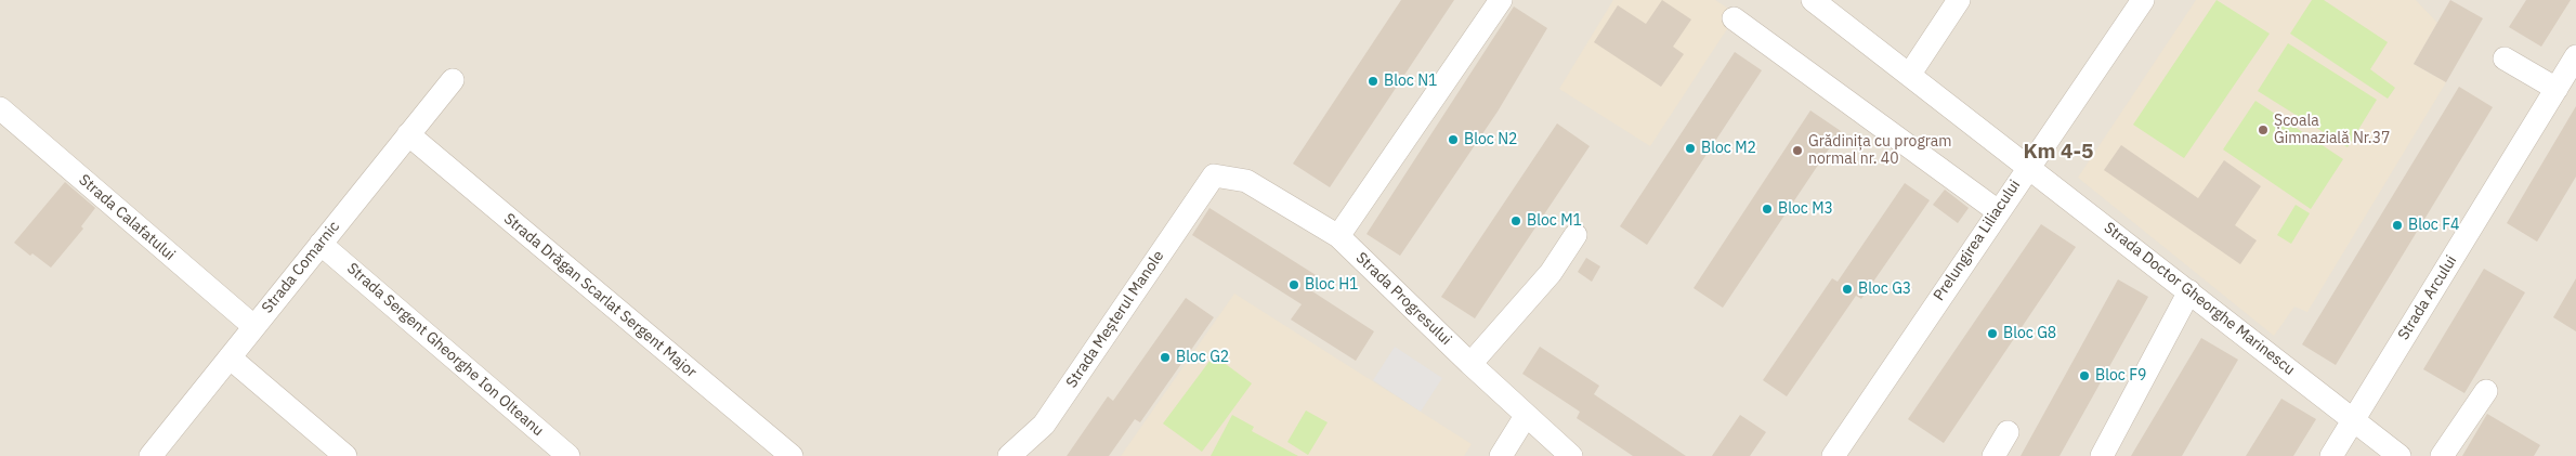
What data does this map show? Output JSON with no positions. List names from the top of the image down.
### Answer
{
  "streets": {
    "street": [
      "Strada Calafatului",
      "Prelungirea Liliacului",
      "Strada Comarnic",
      "Strada Drăgan Scarlat Sergent Major",
      "Strada Arcului",
      "Strada Progresului",
      "Strada Doctor Gheorghe Marinescu",
      "Strada Meșterul Manole",
      "Strada Sergent Gheorghe Ion Olteanu"
    ]
  },
  "crossings": [
    ["Strada Calafatului", "Strada Comarnic"],
    ["Prelungirea Liliacului", "Strada Doctor Gheorghe Marinescu"],
    ["Strada Comarnic", "Strada Drăgan Scarlat Sergent Major"],
    ["Strada Comarnic", "Strada Sergent Gheorghe Ion Olteanu"],
    ["Strada Arcului", "Strada Doctor Gheorghe Marinescu"],
    ["Strada Progresului", "Strada Meșterul Manole"]
  ],
  "districts": ["Km 4-5"],
  "places": [
    "Bloc N1",
    "Școala Gimnazială Nr.37",
    "Bloc N2",
    "Bloc M2",
    "Grădinița cu program normal nr. 40",
    "Bloc M3",
    "Bloc M1",
    "Bloc F4",
    "Bloc H1",
    "Bloc G3",
    "Bloc G8",
    "Bloc G2",
    "Bloc F9"
  ]
}
